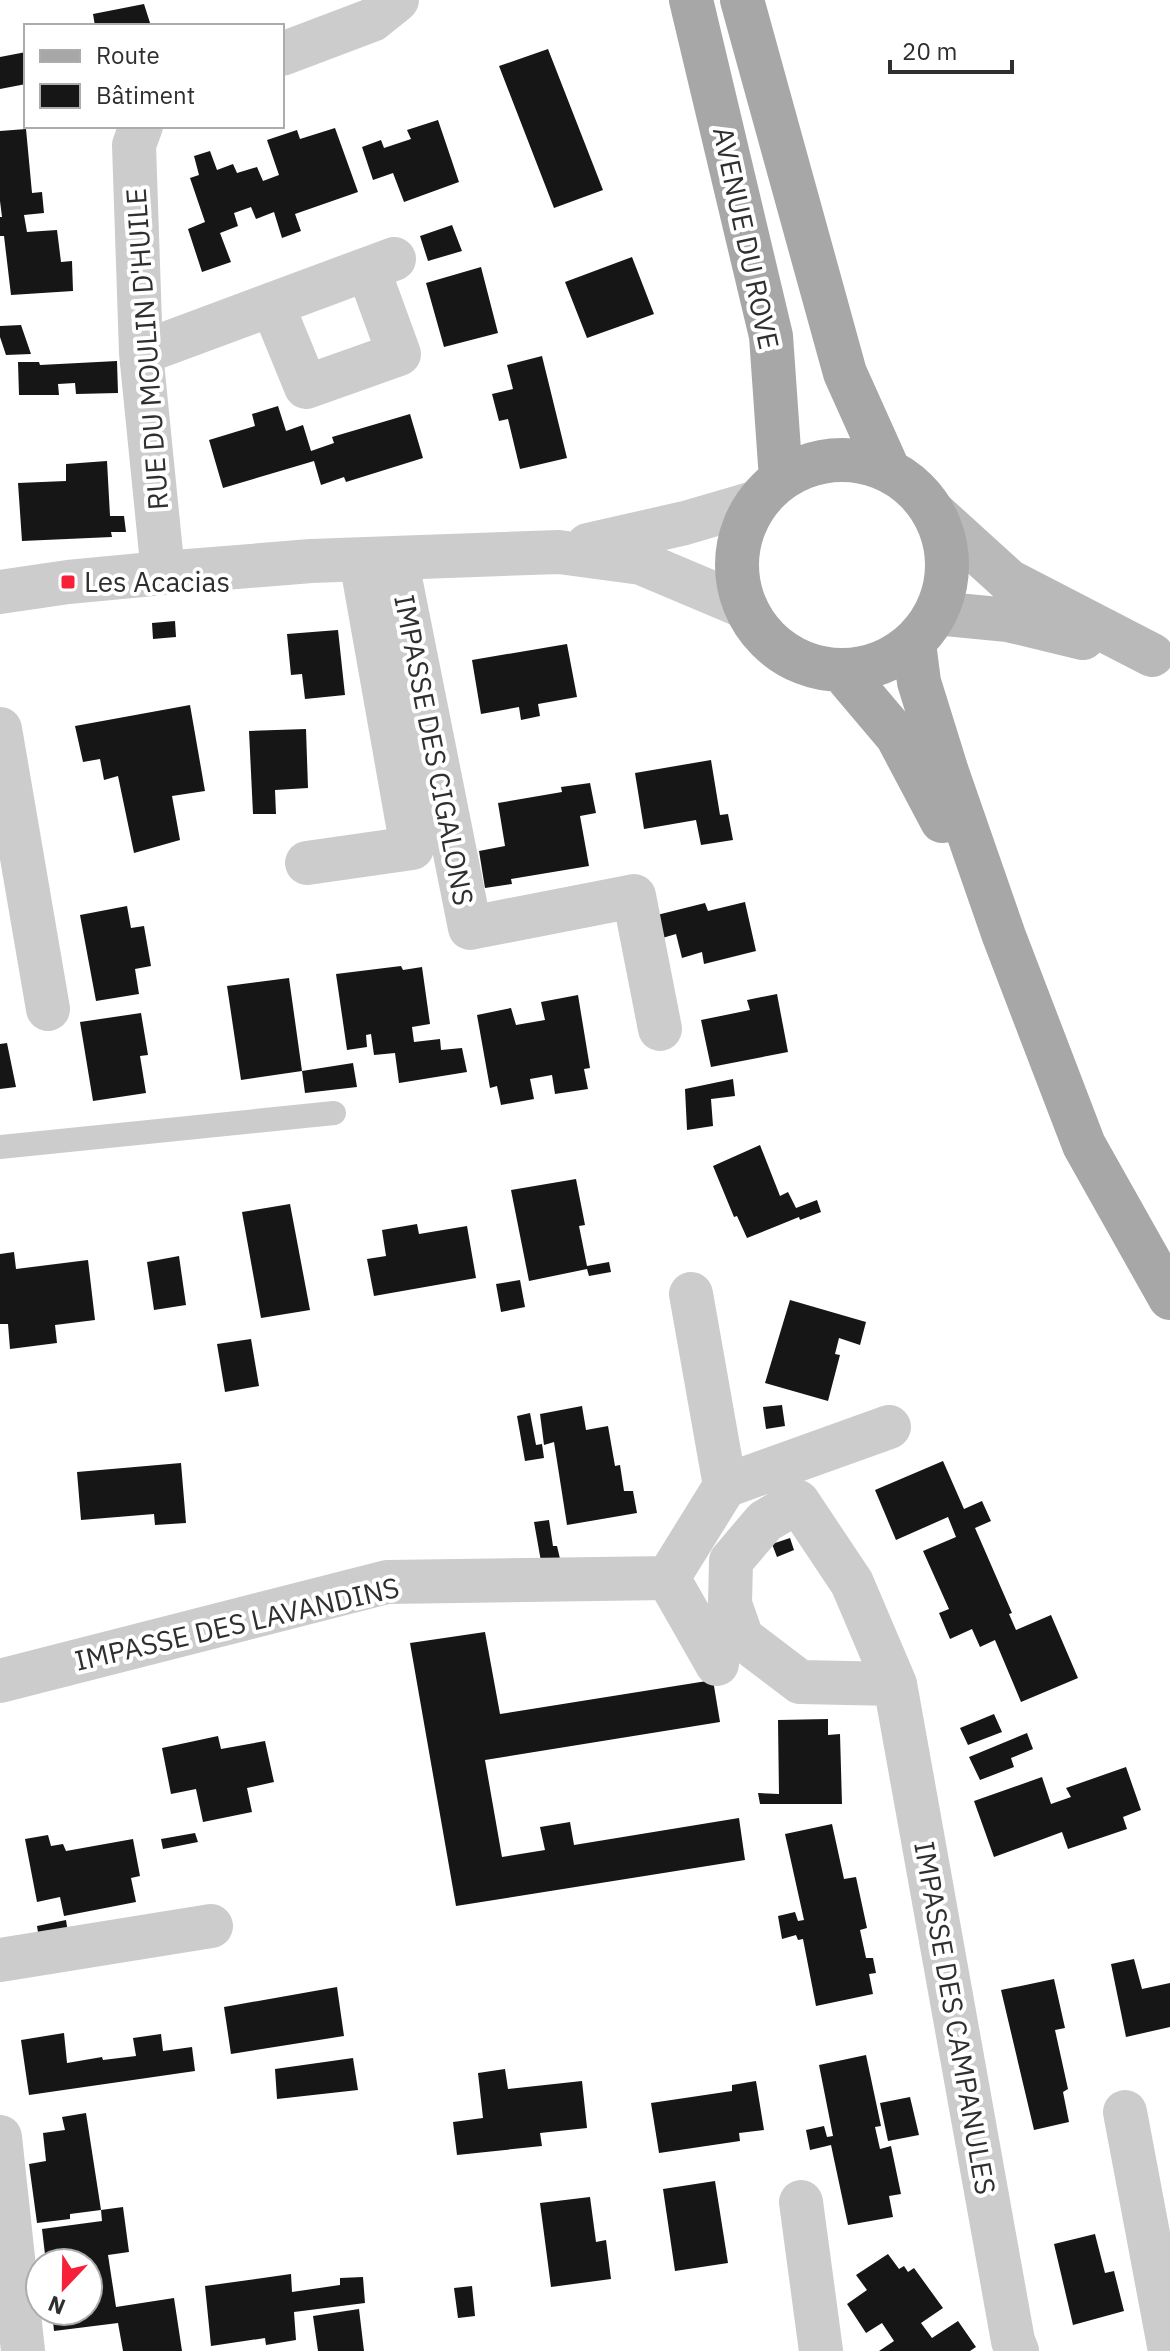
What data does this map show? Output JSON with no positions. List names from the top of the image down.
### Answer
{
  "streets": {
    "main road": ["AVENUE DU ROVE"],
    "street": [
      "RUE DU MOULIN D'HUILE",
      "IMPASSE DES CIGALONS",
      "IMPASSE DES LAVANDINS",
      "IMPASSE DES CAMPANULES"
    ]
  },
  "places": {
    "transit": ["Les Acacias"]
  },
  "legend": ["Route", "Bâtiment"],
  "scale_bar": "20 m",
  "north": "bottom"
}
